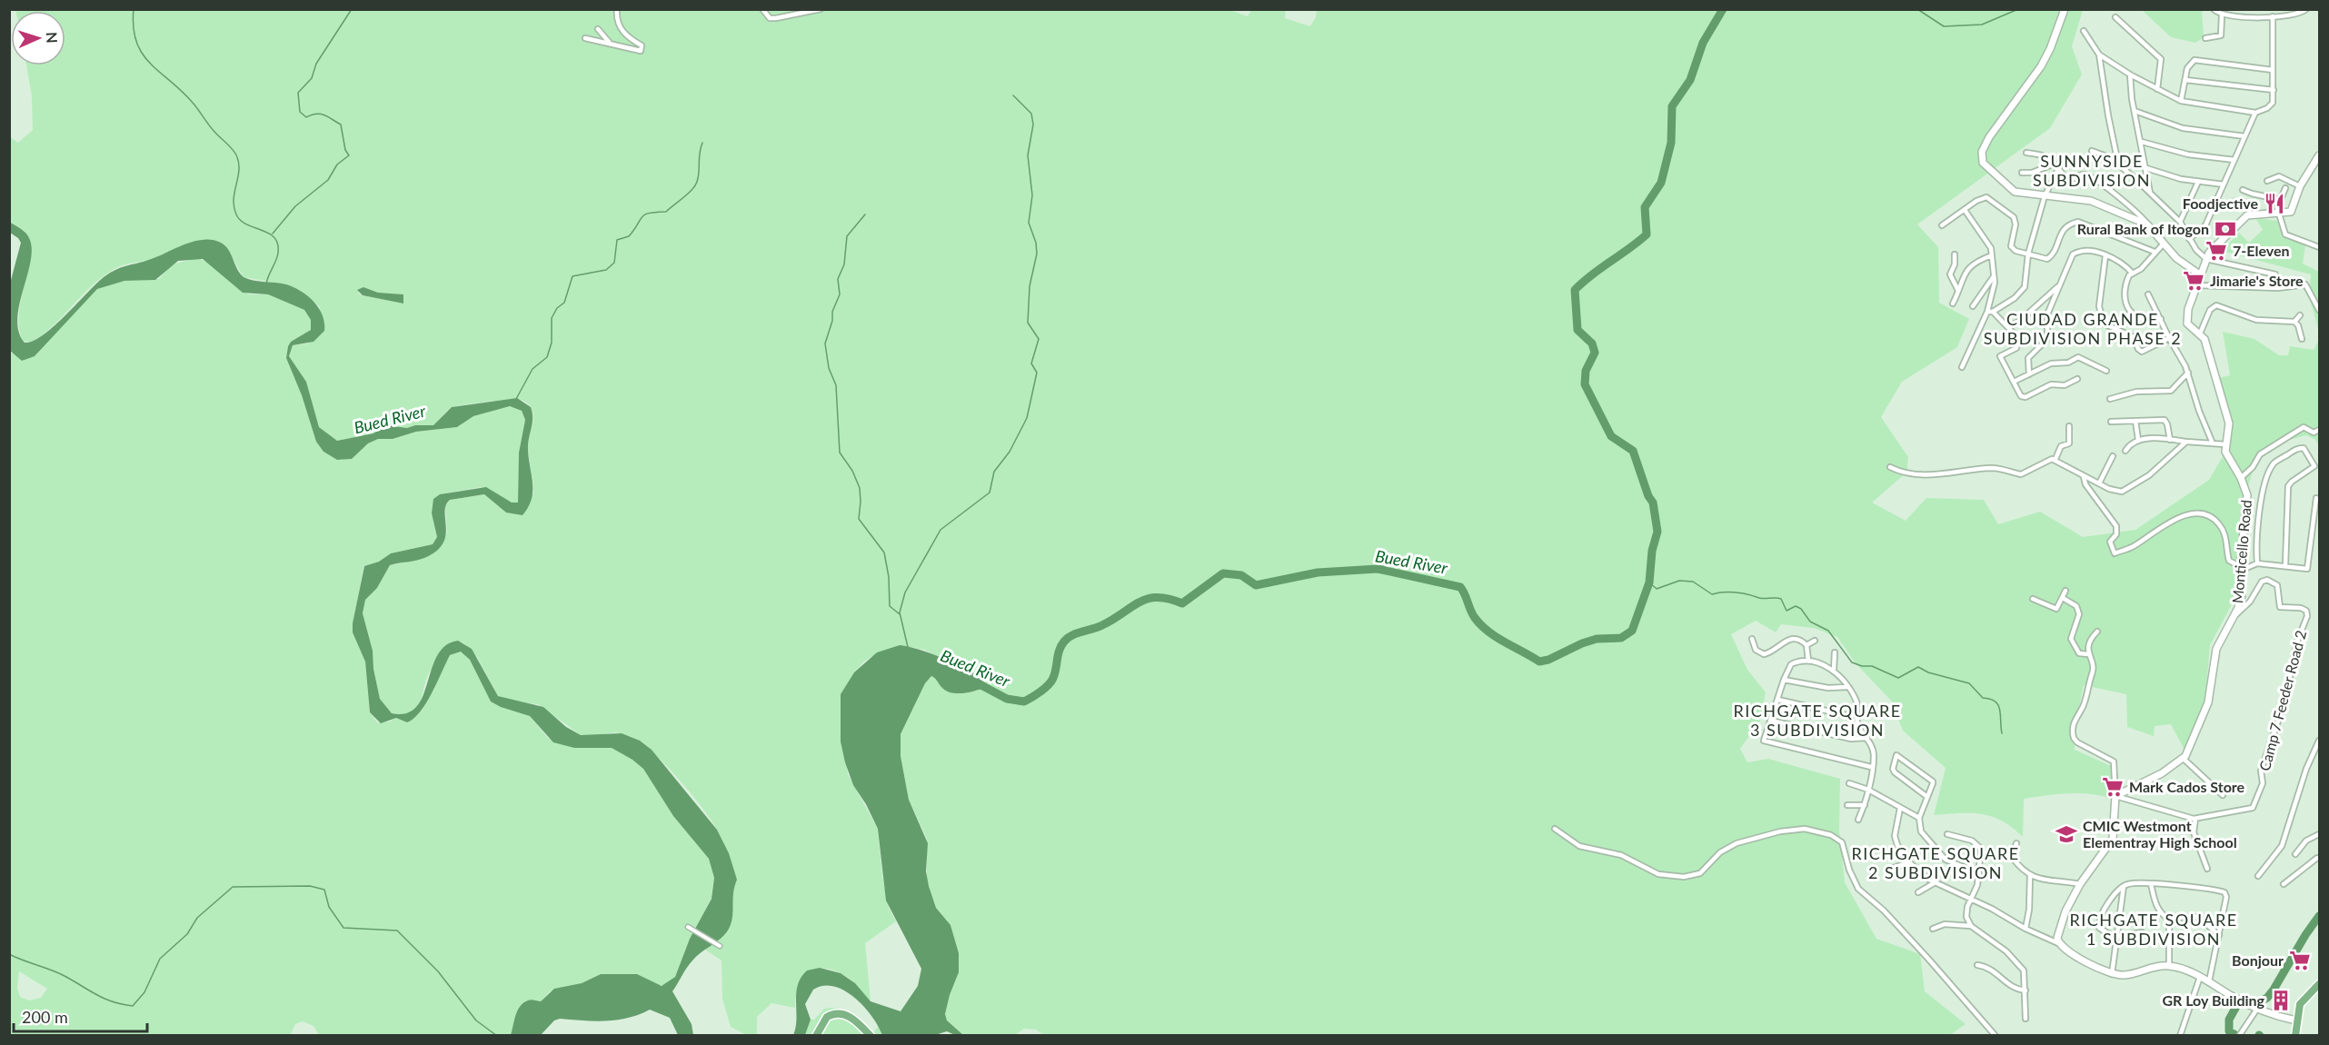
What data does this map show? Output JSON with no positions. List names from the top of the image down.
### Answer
{
  "streets": {
    "main road": ["Monticello Road"],
    "street": ["Camp 7 Feeder Road 2"]
  },
  "crossings": [
    ["Monticello Road", "Camp 7 Feeder Road 2"]
  ],
  "districts": [
    "SUNNYSIDE SUBDIVISION",
    "CIUDAD GRANDE SUBDIVISION PHASE 2",
    "RICHGATE SQUARE 3 SUBDIVISION",
    "RICHGATE SQUARE 2 SUBDIVISION",
    "RICHGATE SQUARE 1 SUBDIVISION"
  ],
  "water": ["Bued River"],
  "places": {
    "restaurant": ["Foodjective"],
    "bank": ["Rural Bank of Itogon"],
    "supermarket": [
      "7-Eleven",
      "Jimarie's Store",
      "Mark Cados Store",
      "Bonjour"
    ],
    "school or university": ["CMIC Westmont Elementray High School"],
    "building": ["GR Loy Building"]
  },
  "scale_bar": "200 m",
  "north": "right"
}
